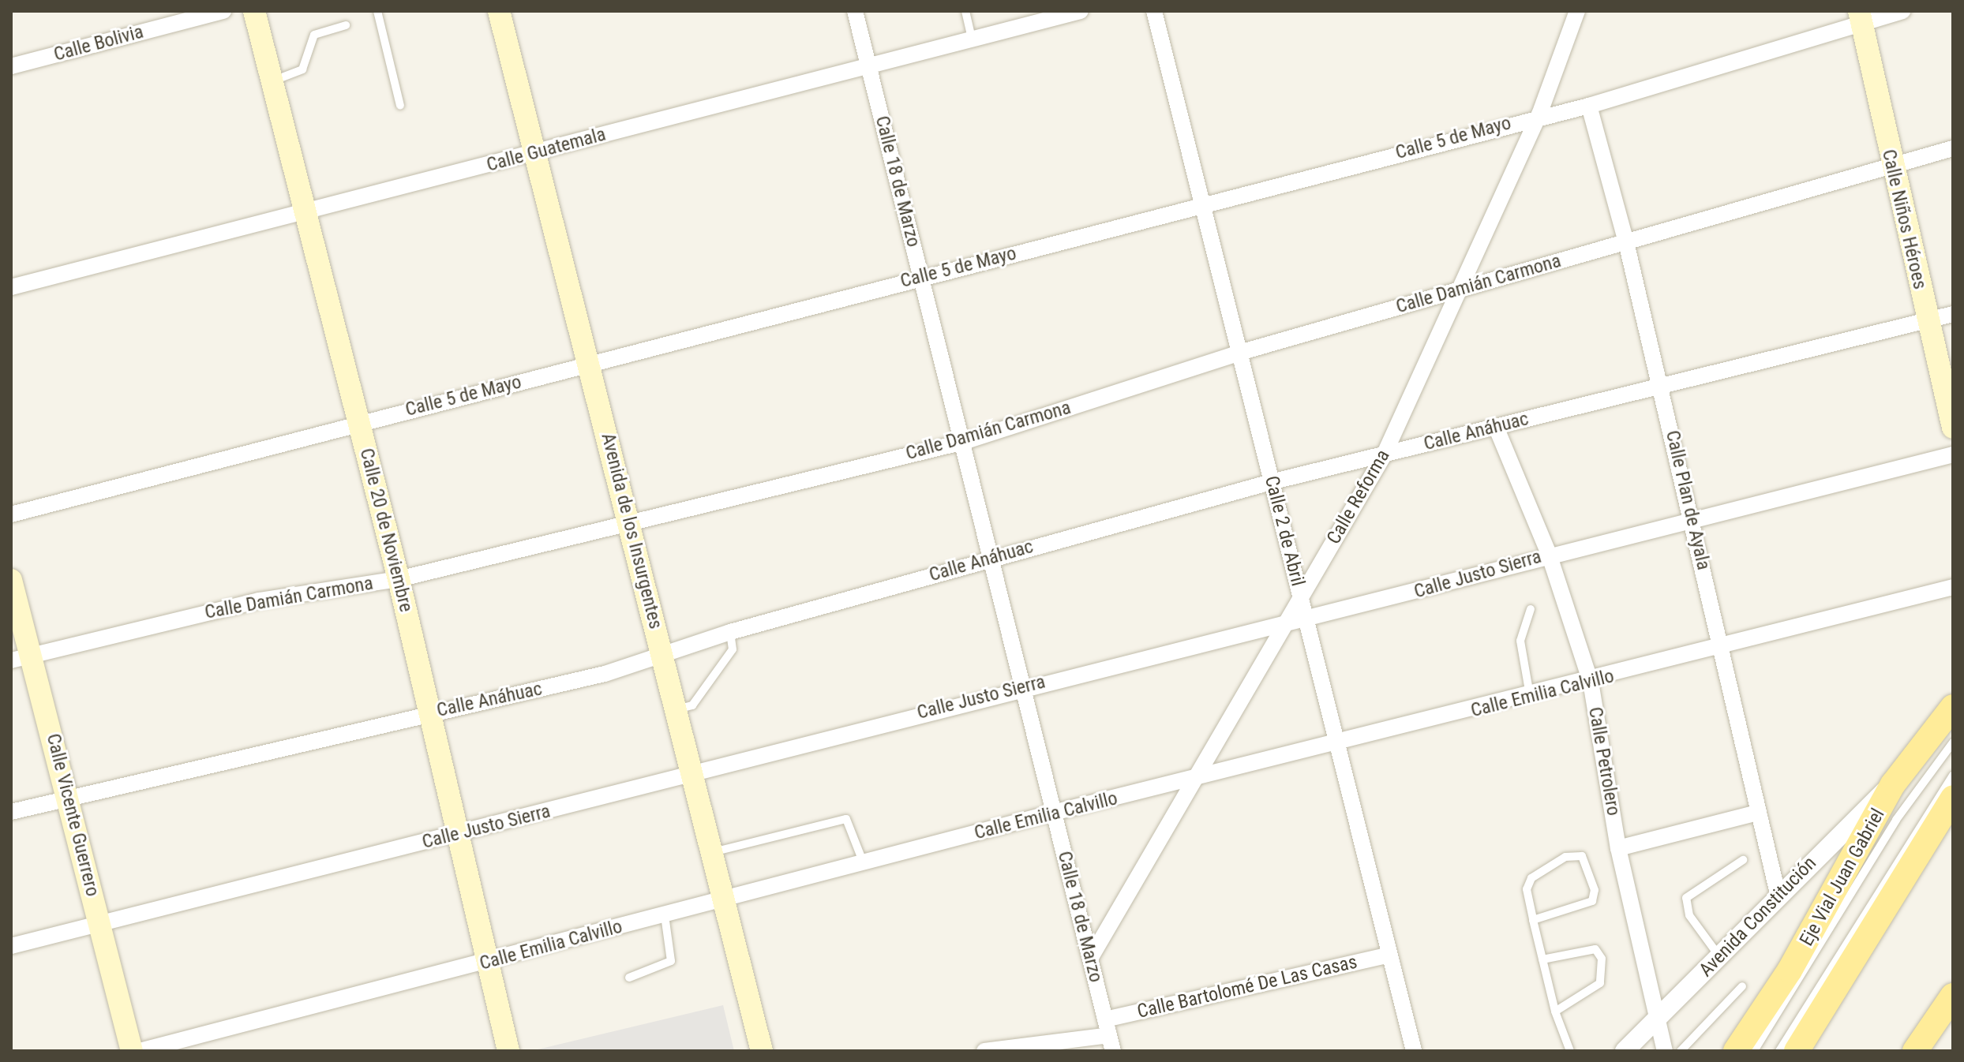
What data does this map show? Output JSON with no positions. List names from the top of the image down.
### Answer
{
  "streets": {
    "main road": [
      "Calle Niños Héroes",
      "Calle 20 de Noviembre",
      "Avenida de los Insurgentes",
      "Calle Vicente Guerrero",
      "Eje Vial Juan Gabriel"
    ],
    "street": [
      "Calle Bolivia",
      "Calle 5 de Mayo",
      "Calle Guatemala",
      "Calle 18 de Marzo",
      "Calle Damián Carmona",
      "Calle Anáhuac",
      "Calle Reforma",
      "Calle Plan de Ayala",
      "Calle 2 de Abril",
      "Calle Justo Sierra",
      "Calle Emilia Calvillo",
      "Calle Petrolero",
      "Avenida Constitución",
      "Calle Bartolomé De Las Casas"
    ]
  },
  "crossings": [
    ["Calle 5 de Mayo", "Calle 18 de Marzo"],
    ["Calle 5 de Mayo", "Calle Niños Héroes"],
    ["Calle 5 de Mayo", "Calle Reforma"],
    ["Calle 5 de Mayo", "Calle Plan de Ayala"],
    ["Calle 5 de Mayo", "Calle 20 de Noviembre"],
    ["Calle 5 de Mayo", "Avenida de los Insurgentes"],
    ["Calle 5 de Mayo", "Calle 2 de Abril"],
    ["Calle Guatemala", "Calle 18 de Marzo"],
    ["Calle Guatemala", "Calle 20 de Noviembre"],
    ["Calle Guatemala", "Avenida de los Insurgentes"],
    ["Calle 18 de Marzo", "Calle Damián Carmona"],
    ["Calle 18 de Marzo", "Calle Anáhuac"],
    ["Calle 18 de Marzo", "Calle Reforma"],
    ["Calle 18 de Marzo", "Calle Justo Sierra"],
    ["Calle 18 de Marzo", "Calle Emilia Calvillo"],
    ["Calle 18 de Marzo", "Calle Bartolomé De Las Casas"],
    ["Calle Niños Héroes", "Calle Damián Carmona"],
    ["Calle Niños Héroes", "Calle Anáhuac"],
    ["Calle Damián Carmona", "Calle Reforma"],
    ["Calle Damián Carmona", "Calle Plan de Ayala"],
    ["Calle Damián Carmona", "Calle 20 de Noviembre"],
    ["Calle Damián Carmona", "Avenida de los Insurgentes"],
    ["Calle Damián Carmona", "Calle 2 de Abril"],
    ["Calle Damián Carmona", "Calle Vicente Guerrero"],
    ["Calle Anáhuac", "Calle Reforma"],
    ["Calle Anáhuac", "Calle Plan de Ayala"],
    ["Calle Anáhuac", "Calle 20 de Noviembre"],
    ["Calle Anáhuac", "Avenida de los Insurgentes"],
    ["Calle Anáhuac", "Calle 2 de Abril"],
    ["Calle Anáhuac", "Calle Petrolero"],
    ["Calle Anáhuac", "Calle Vicente Guerrero"],
    ["Calle Reforma", "Calle 2 de Abril"],
    ["Calle Reforma", "Calle Justo Sierra"],
    ["Calle Reforma", "Calle Emilia Calvillo"],
    ["Calle Plan de Ayala", "Calle Justo Sierra"],
    ["Calle Plan de Ayala", "Calle Emilia Calvillo"],
    ["Calle Plan de Ayala", "Avenida Constitución"],
    ["Calle 20 de Noviembre", "Calle Justo Sierra"],
    ["Calle 20 de Noviembre", "Calle Emilia Calvillo"],
    ["Avenida de los Insurgentes", "Calle Justo Sierra"],
    ["Avenida de los Insurgentes", "Calle Emilia Calvillo"],
    ["Calle 2 de Abril", "Calle Justo Sierra"],
    ["Calle 2 de Abril", "Calle Emilia Calvillo"],
    ["Calle 2 de Abril", "Calle Bartolomé De Las Casas"],
    ["Calle Justo Sierra", "Calle Petrolero"],
    ["Calle Justo Sierra", "Calle Vicente Guerrero"],
    ["Calle Emilia Calvillo", "Calle Petrolero"],
    ["Calle Petrolero", "Avenida Constitución"],
    ["Eje Vial Juan Gabriel", "Avenida Constitución"]
  ]
}
